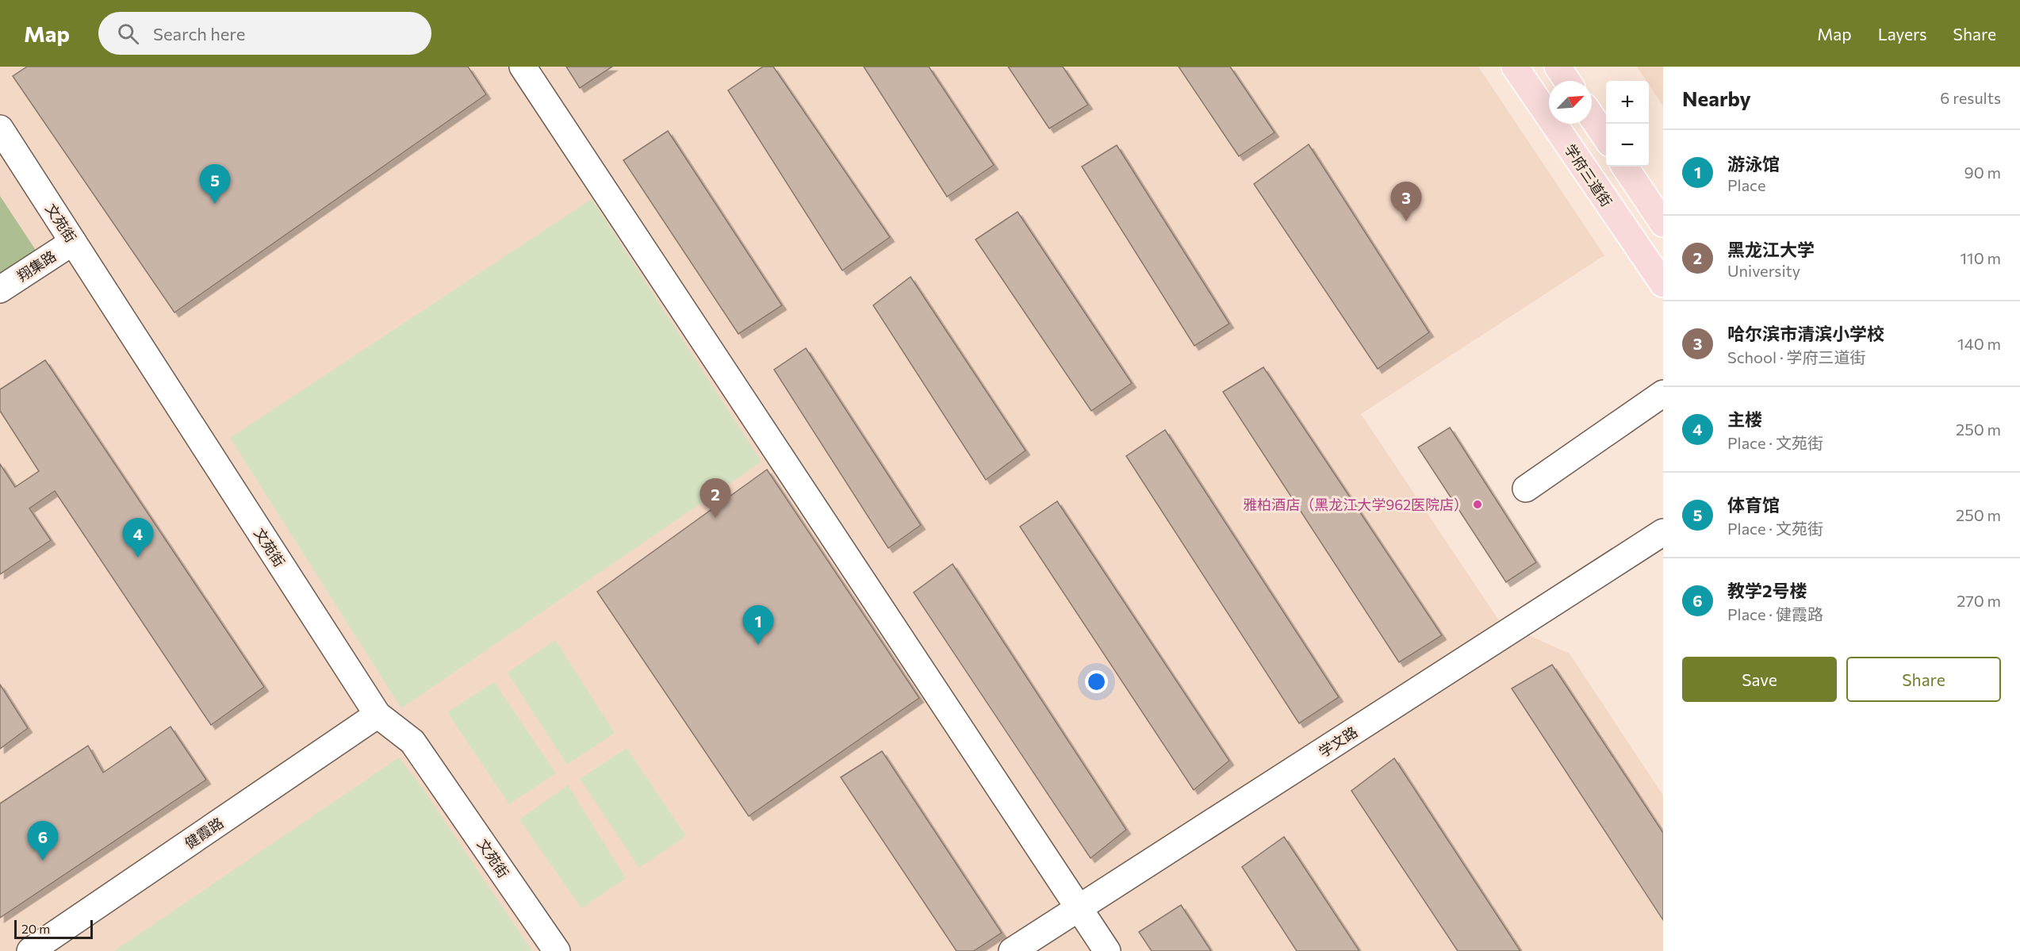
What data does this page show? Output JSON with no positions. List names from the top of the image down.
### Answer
{
  "streets": {
    "main road": ["学府三道街"],
    "street": [
      "文苑街",
      "翔集路",
      "学文路",
      "健霞路"
    ]
  },
  "crossings": [
    ["文苑街", "翔集路"],
    ["文苑街", "健霞路"]
  ],
  "places": ["雅柏酒店（黑龙江大学962医院店）"],
  "scale_bar": "20 m",
  "north": "top right",
  "page": {
    "header": "Map",
    "search": "Search here",
    "nav": ["Map", "Layers", "Share"],
    "heading": ["Nearby", "6 results"],
    "map_buttons": ["+", "−"],
    "list": [
      {
        "mark": "1",
        "name": "游泳馆",
        "note": "Place",
        "value": "90 m"
      },
      {
        "mark": "2",
        "name": "黑龙江大学",
        "note": "University",
        "value": "110 m"
      },
      {
        "mark": "3",
        "name": "哈尔滨市清滨小学校",
        "note": "School · 学府三道街",
        "value": "140 m"
      },
      {
        "mark": "4",
        "name": "主楼",
        "note": "Place · 文苑街",
        "value": "250 m"
      },
      {
        "mark": "5",
        "name": "体育馆",
        "note": "Place · 文苑街",
        "value": "250 m"
      },
      {
        "mark": "6",
        "name": "教学2号楼",
        "note": "Place · 健霞路",
        "value": "270 m"
      }
    ],
    "pins": [
      "5",
      "3",
      "2",
      "4",
      "1",
      "6"
    ],
    "buttons": ["Save", "Share"],
    "scale": "20 m"
  }
}
